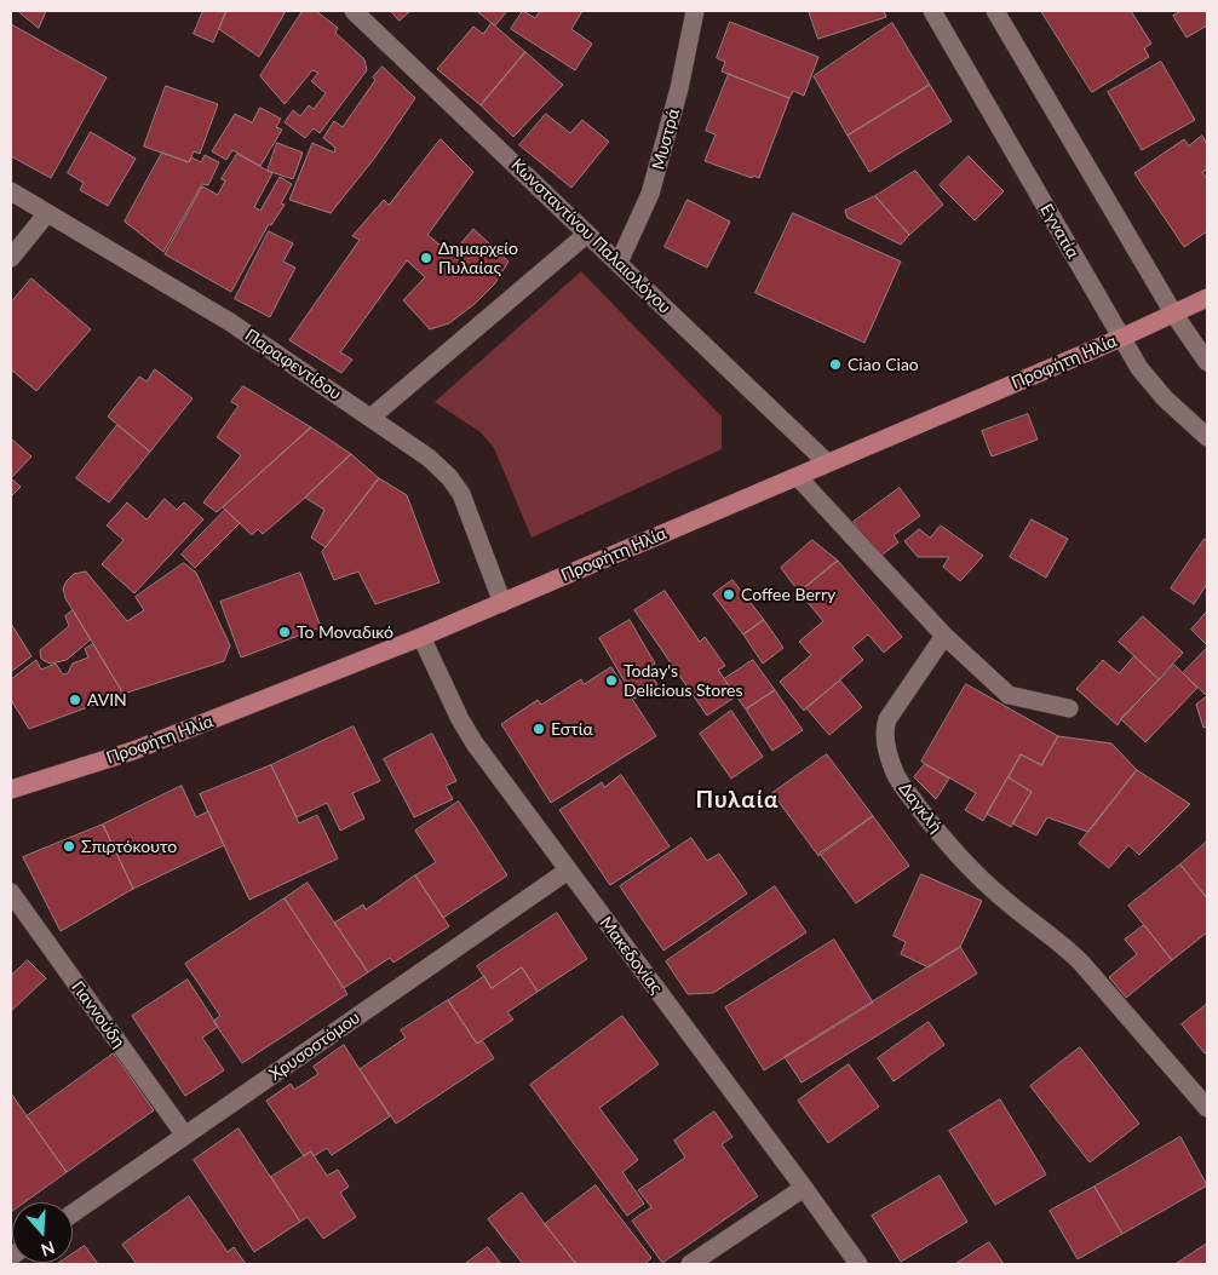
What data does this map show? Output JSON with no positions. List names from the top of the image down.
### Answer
{
  "streets": {
    "main road": ["Προφήτη Ηλία"],
    "street": [
      "Μυστρά",
      "Εγνατία",
      "Κωνσταντίνου Παλαιολόγου",
      "Παραφεντίδου",
      "Δαγκλή",
      "Μακεδονίας",
      "Γιαννούδη",
      "Χρυσοστόμου"
    ]
  },
  "crossings": [
    ["Μυστρά", "Κωνσταντίνου Παλαιολόγου"],
    ["Εγνατία", "Προφήτη Ηλία"],
    ["Κωνσταντίνου Παλαιολόγου", "Προφήτη Ηλία"],
    ["Προφήτη Ηλία", "Παραφεντίδου"],
    ["Προφήτη Ηλία", "Μακεδονίας"],
    ["Μακεδονίας", "Χρυσοστόμου"],
    ["Γιαννούδη", "Χρυσοστόμου"]
  ],
  "districts": ["Πυλαία"],
  "places": [
    "Δημαρχείο Πυλαίας",
    "Ciao Ciao",
    "Coffee Berry",
    "Το Μοναδικό",
    "Today's Delicious Stores",
    "AVIN",
    "Εστία",
    "Σπιρτόκουτο"
  ],
  "north": "bottom"
}
